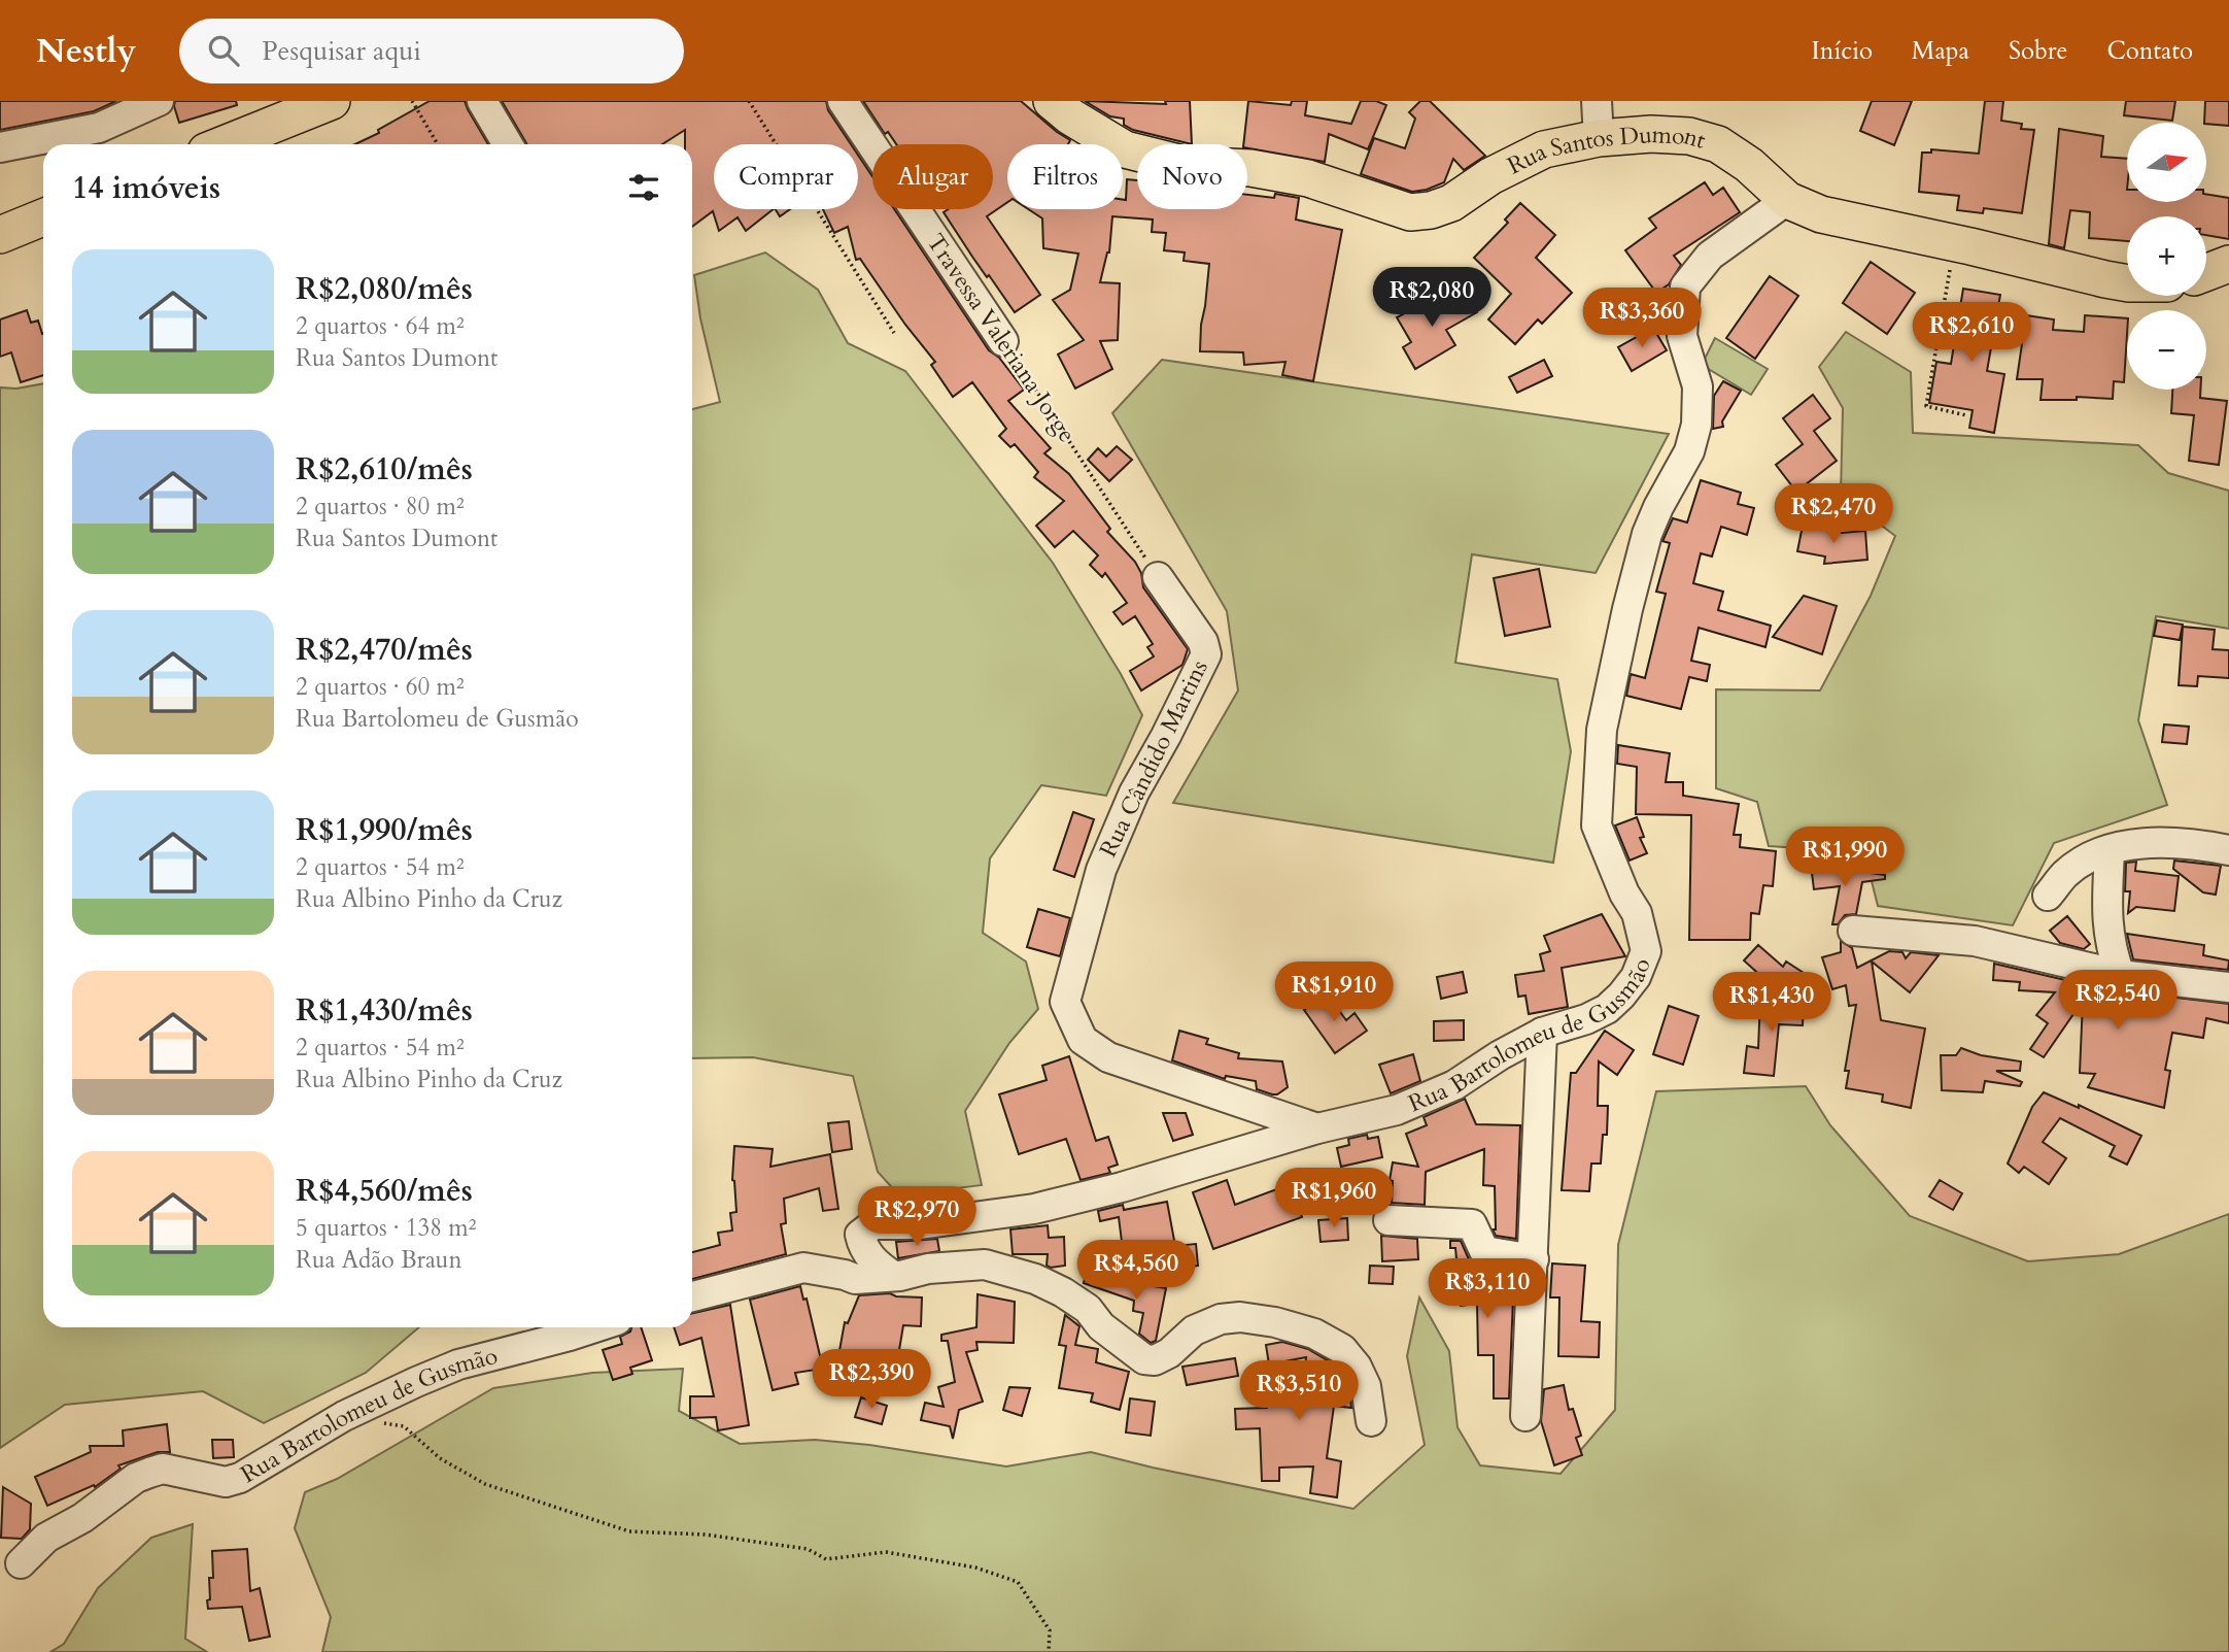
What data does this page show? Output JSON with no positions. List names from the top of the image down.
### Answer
{
  "streets": {
    "main road": ["Rua Santos Dumont"],
    "street": ["Travessa Valeriana Jorge", "Rua Cândido Martins", "Rua Bartolomeu de Gusmão"]
  },
  "crossings": [
    ["Rua Santos Dumont", "Rua Bartolomeu de Gusmão"],
    ["Travessa Valeriana Jorge", "Rua Cândido Martins"],
    ["Rua Cândido Martins", "Rua Bartolomeu de Gusmão"]
  ],
  "north": "right",
  "page": {
    "header": "Nestly",
    "search": "Pesquisar aqui",
    "nav": [
      "Início",
      "Mapa",
      "Sobre",
      "Contato"
    ],
    "map_buttons": ["+", "−"],
    "chip": [
      "Comprar",
      "Alugar",
      "Filtros",
      "Novo"
    ],
    "heading": "14 imóveis",
    "list": [
      {
        "name": "R$2,080/mês",
        "note": "2 quartos · 64 m² · Rua Santos Dumont"
      },
      {
        "name": "R$2,610/mês",
        "note": "2 quartos · 80 m² · Rua Santos Dumont"
      },
      {
        "name": "R$2,470/mês",
        "note": "2 quartos · 60 m² · Rua Bartolomeu de Gusmão"
      },
      {
        "name": "R$1,990/mês",
        "note": "2 quartos · 54 m² · Rua Albino Pinho da Cruz"
      },
      {
        "name": "R$1,430/mês",
        "note": "2 quartos · 54 m² · Rua Albino Pinho da Cruz"
      },
      {
        "name": "R$4,560/mês",
        "note": "5 quartos · 138 m² · Rua Adão Braun"
      }
    ],
    "price": [
      "R$2,080",
      "R$3,360",
      "R$2,610",
      "R$2,470",
      "R$1,990",
      "R$1,910",
      "R$2,540",
      "R$1,430",
      "R$1,960",
      "R$2,970",
      "R$4,560",
      "R$3,110",
      "R$2,390",
      "R$3,510"
    ]
  }
}
